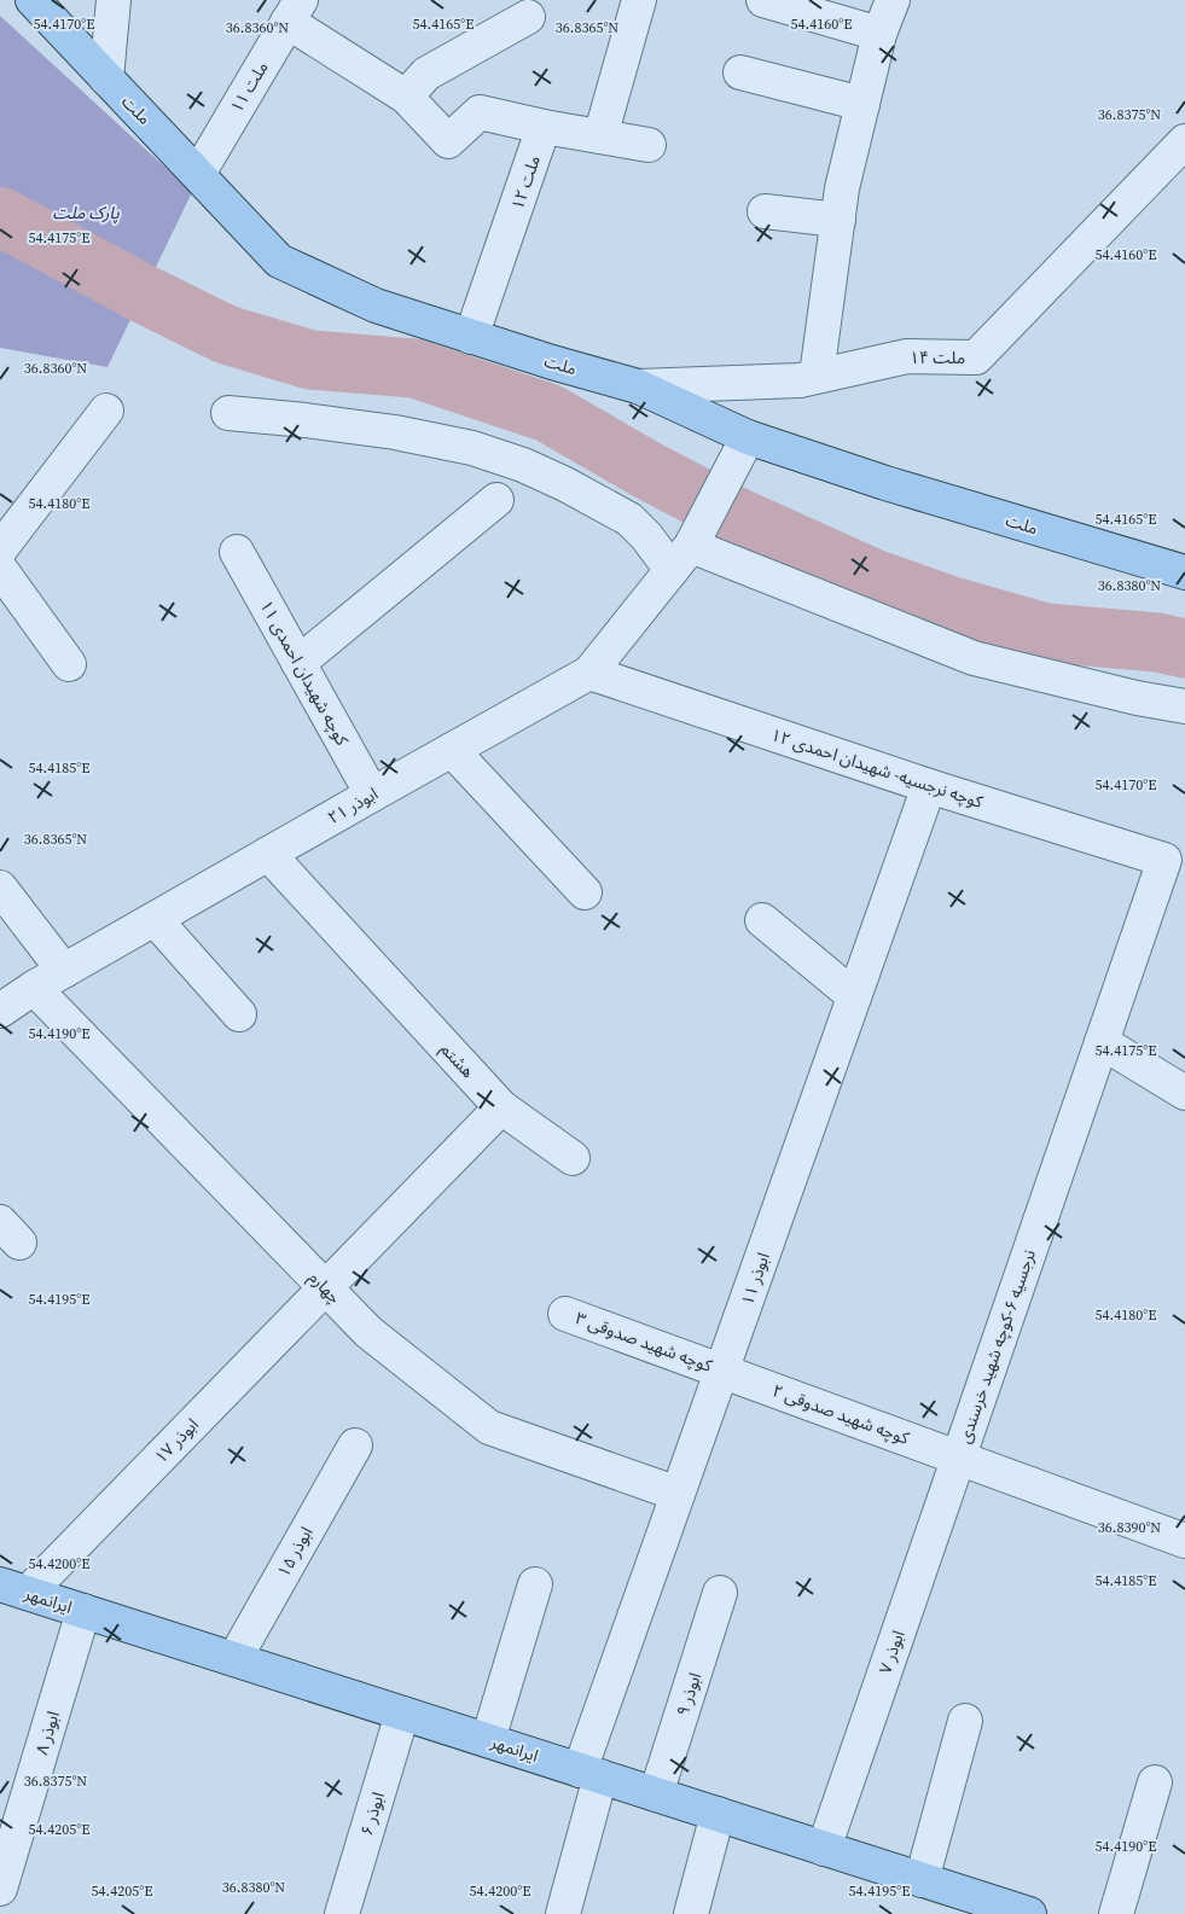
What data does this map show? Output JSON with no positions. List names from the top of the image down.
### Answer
{
  "streets": {
    "main road": ["ملت", "ایرانمهر"],
    "street": [
      "۱۱ ملت",
      "۱۲ ملت",
      "۱۴ ملت",
      "کوچه شهیدان احمدی ۱۱",
      "کوچه نرجسیه- شهیدان احمدی ۱۲",
      "۲۱ ابوذر",
      "هشتم",
      "ابوذر ۱۱",
      "چهارم",
      "کوچه شهید صدوقی ۳",
      "نرجسیه ۶-کوچه شهید خرسندی",
      "کوچه شهید صدوقی ۲",
      "۱۷ ابوذر",
      "۱۵ ابوذر",
      "۷ ابوذر",
      "۹ ابوذر",
      "۸ ابوذر",
      "ابوذر ۶"
    ]
  },
  "crossings": [
    ["۱۱ ملت", "ملت"],
    ["ملت", "۱۲ ملت"],
    ["ملت", "۱۴ ملت"],
    ["ملت", "۲۱ ابوذر"],
    ["کوچه شهیدان احمدی ۱۱", "۲۱ ابوذر"],
    ["کوچه نرجسیه- شهیدان احمدی ۱۲", "۲۱ ابوذر"],
    ["کوچه نرجسیه- شهیدان احمدی ۱۲", "ابوذر ۱۱"],
    ["کوچه نرجسیه- شهیدان احمدی ۱۲", "نرجسیه ۶-کوچه شهید خرسندی"],
    ["۲۱ ابوذر", "هشتم"],
    ["۲۱ ابوذر", "چهارم"],
    ["ابوذر ۱۱", "چهارم"],
    ["ابوذر ۱۱", "کوچه شهید صدوقی ۳"],
    ["ابوذر ۱۱", "کوچه شهید صدوقی ۲"],
    ["ابوذر ۱۱", "ایرانمهر"],
    ["چهارم", "۱۷ ابوذر"],
    ["کوچه شهید صدوقی ۳", "کوچه شهید صدوقی ۲"],
    ["نرجسیه ۶-کوچه شهید خرسندی", "کوچه شهید صدوقی ۲"],
    ["نرجسیه ۶-کوچه شهید خرسندی", "۷ ابوذر"],
    ["کوچه شهید صدوقی ۲", "۷ ابوذر"],
    ["۱۷ ابوذر", "ایرانمهر"],
    ["۱۵ ابوذر", "ایرانمهر"],
    ["ایرانمهر", "۷ ابوذر"],
    ["ایرانمهر", "۹ ابوذر"],
    ["ایرانمهر", "۸ ابوذر"],
    ["ایرانمهر", "ابوذر ۶"]
  ],
  "parks": ["پارک ملت"],
  "coordinates": [
    "54.4170°E",
    "54.4165°E",
    "54.4160°E",
    "36.8360°N",
    "36.8365°N",
    "36.8375°N",
    "54.4175°E",
    "54.4180°E",
    "36.8380°N",
    "54.4185°E",
    "54.4190°E",
    "54.4195°E",
    "36.8390°N",
    "54.4200°E",
    "54.4205°E"
  ]
}
